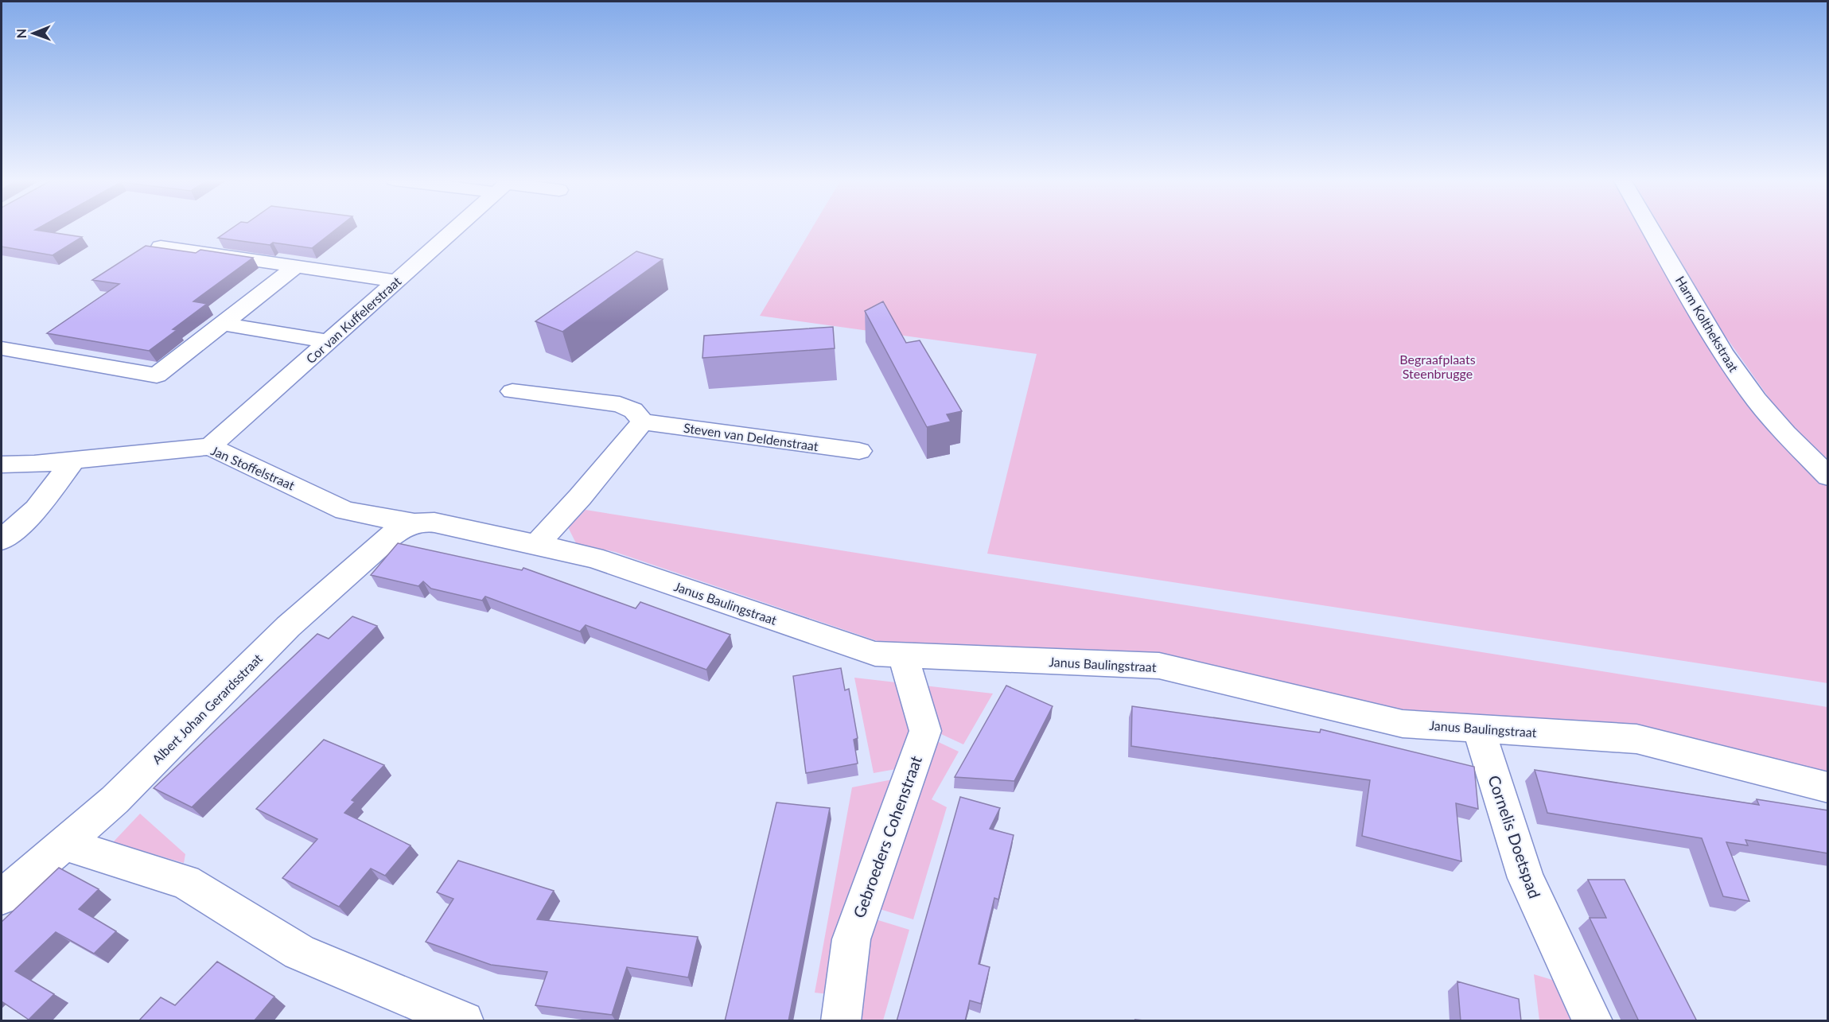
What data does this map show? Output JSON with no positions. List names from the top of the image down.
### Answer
{
  "streets": {
    "street": [
      "Cor van Kuffelerstraat",
      "Harm Kolthekstraat",
      "Steven van Deldenstraat",
      "Jan Stoffelstraat",
      "Janus Baulingstraat",
      "Albert Johan Gerardsstraat",
      "Gebroeders Cohenstraat",
      "Cornelis Doetspad"
    ]
  },
  "crossings": [
    ["Cor van Kuffelerstraat", "Jan Stoffelstraat"],
    ["Jan Stoffelstraat", "Janus Baulingstraat"],
    ["Jan Stoffelstraat", "Albert Johan Gerardsstraat"],
    ["Janus Baulingstraat", "Albert Johan Gerardsstraat"],
    ["Janus Baulingstraat", "Gebroeders Cohenstraat"],
    ["Janus Baulingstraat", "Cornelis Doetspad"]
  ],
  "parks": ["Begraafplaats Steenbrugge"],
  "north": "left"
}
